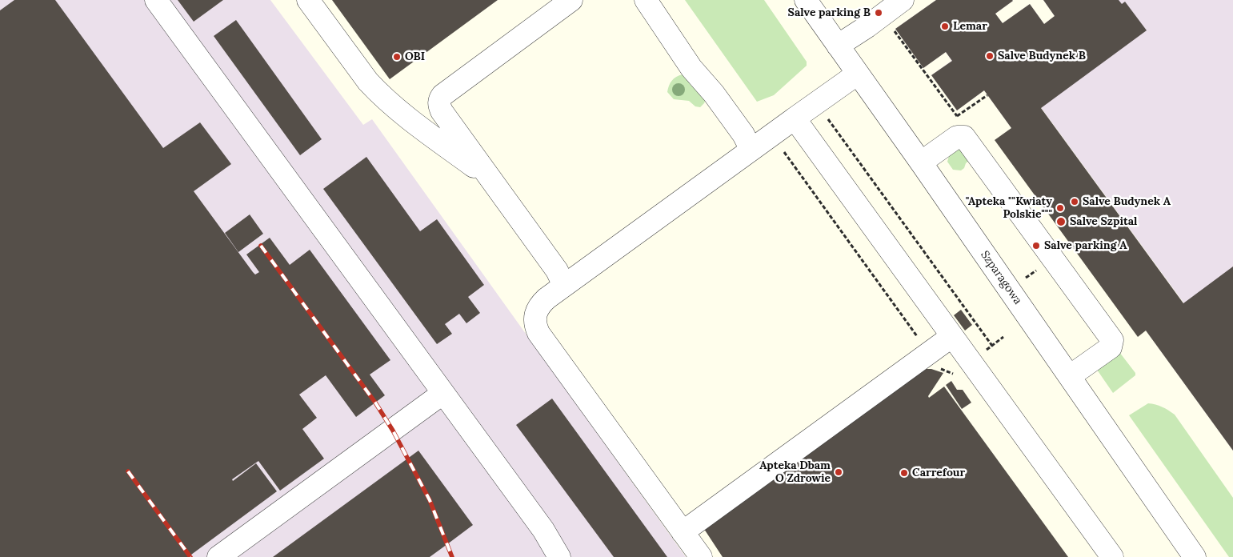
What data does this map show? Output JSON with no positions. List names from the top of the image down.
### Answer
{
  "streets": {
    "street": ["Szparagowa"]
  },
  "places": [
    "Salve parking B",
    "Lemar",
    "Salve Budynek B",
    "OBI",
    "Salve Budynek A",
    "\"Apteka \"\"Kwiaty Polskie\"\"\"",
    "Salve Szpital",
    "Salve parking A",
    "Apteka Dbam O Zdrowie",
    "Carrefour"
  ]
}
